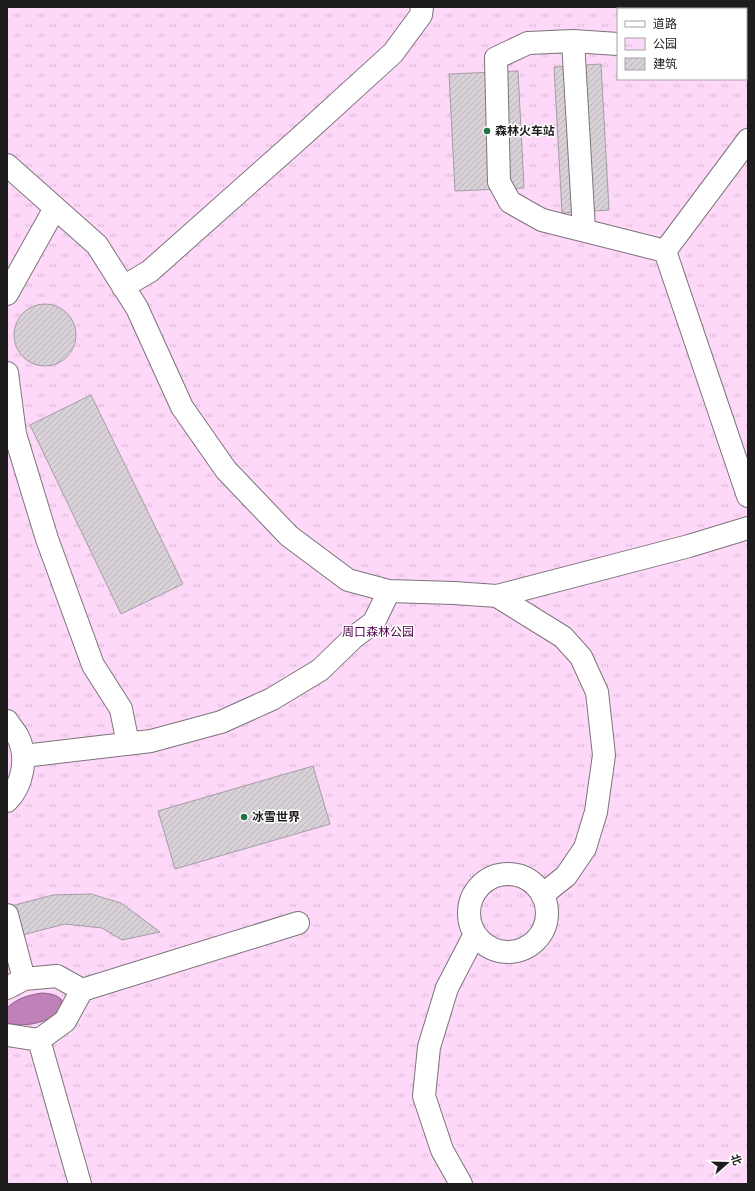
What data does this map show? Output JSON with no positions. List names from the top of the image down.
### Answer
{
  "parks": ["周口森林公园"],
  "places": ["森林火车站", "冰雪世界"],
  "legend": ["道路", "公园", "建筑"],
  "north": "right"
}
